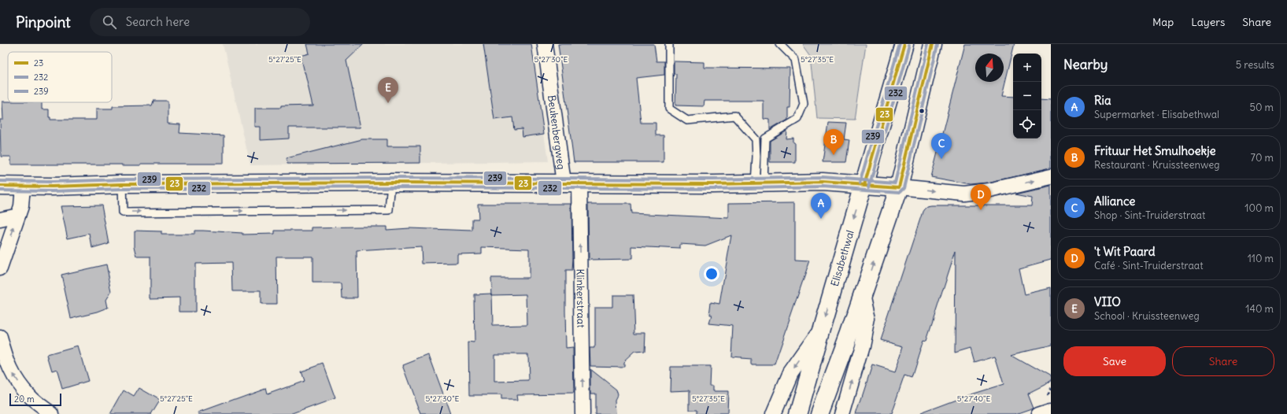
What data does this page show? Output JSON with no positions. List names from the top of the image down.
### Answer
{
  "streets": {
    "main road": ["Elisabethwal"],
    "street": ["Beukenbergweg", "Klinkerstraat"]
  },
  "crossings": [
    ["Beukenbergweg", "Klinkerstraat"]
  ],
  "one_way": ["Klinkerstraat"],
  "lines": ["transit line 23", "transit line 239", "transit line 232"],
  "legend": ["23", "232", "239"],
  "scale_bar": "20 m",
  "north": "top",
  "page": {
    "header": "Pinpoint",
    "search": "Search here",
    "nav": ["Map", "Layers", "Share"],
    "heading": ["Nearby", "5 results"],
    "map_buttons": ["+", "−"],
    "pins": [
      "E",
      "B",
      "C",
      "D",
      "A"
    ],
    "list": [
      {
        "mark": "A",
        "name": "Ria",
        "note": "Supermarket · Elisabethwal",
        "value": "50 m"
      },
      {
        "mark": "B",
        "name": "Frituur Het Smulhoekje",
        "note": "Restaurant · Kruissteenweg",
        "value": "70 m"
      },
      {
        "mark": "C",
        "name": "Alliance",
        "note": "Shop · Sint-Truiderstraat",
        "value": "100 m"
      },
      {
        "mark": "D",
        "name": "'t Wit Paard",
        "note": "Café · Sint-Truiderstraat",
        "value": "110 m"
      },
      {
        "mark": "E",
        "name": "VIIO",
        "note": "School · Kruissteenweg",
        "value": "140 m"
      }
    ],
    "buttons": ["Save", "Share"],
    "scale": "20 m"
  },
  "coordinates": [
    "5°27'25\"E",
    "5°27'30\"E",
    "5°27'35\"E",
    "5°27'40\"E"
  ]
}
